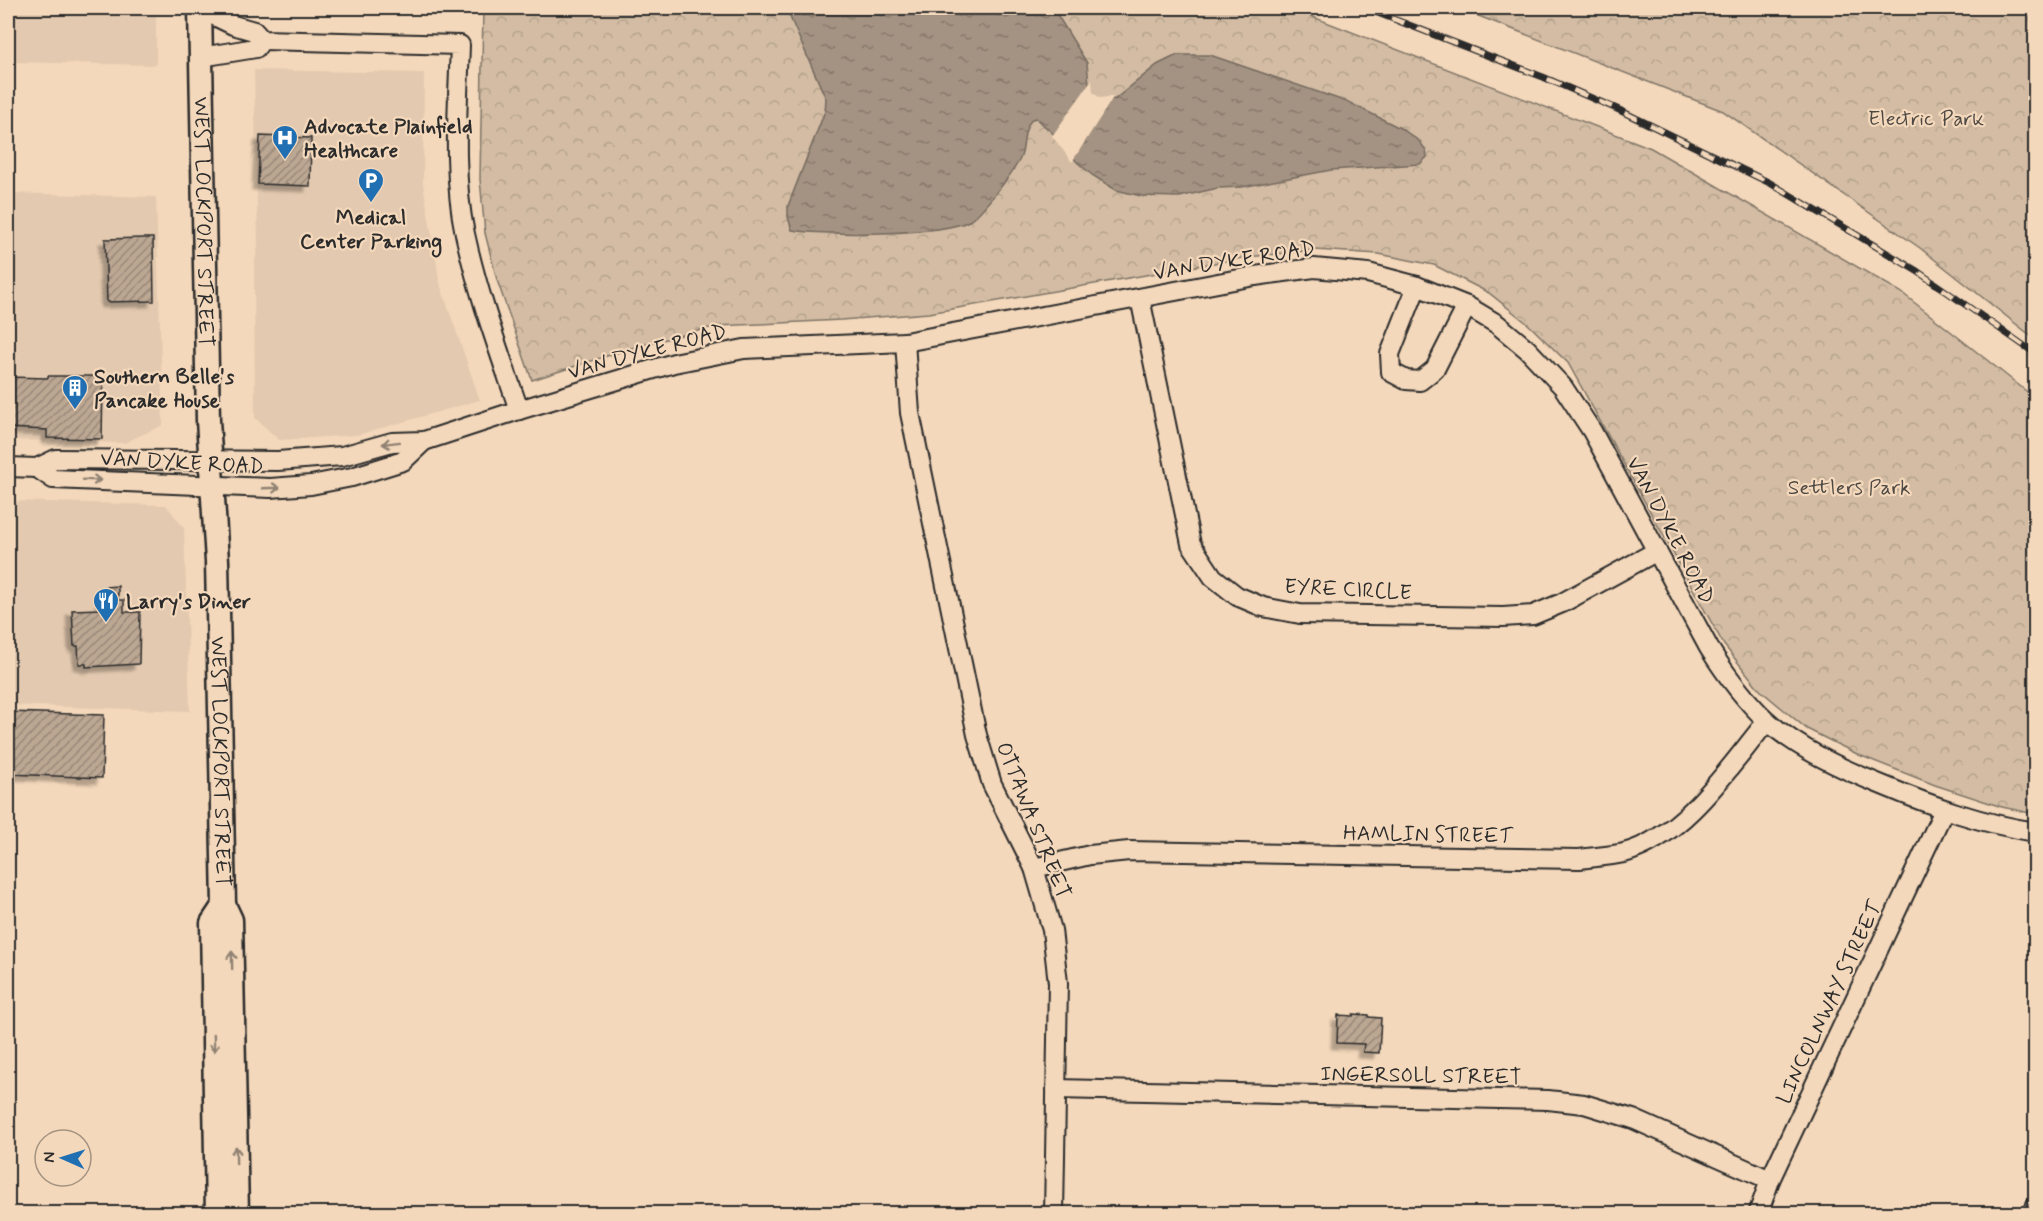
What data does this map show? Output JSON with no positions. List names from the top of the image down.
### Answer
{
  "streets": {
    "main road": ["WEST LOCKPORT STREET"],
    "street": [
      "VAN DYKE ROAD",
      "EYRE CIRCLE",
      "OTTAWA STREET",
      "HAMLIN STREET",
      "LINCOLNWAY STREET",
      "INGERSOLL STREET"
    ]
  },
  "crossings": [
    ["WEST LOCKPORT STREET", "VAN DYKE ROAD"],
    ["VAN DYKE ROAD", "EYRE CIRCLE"],
    ["VAN DYKE ROAD", "OTTAWA STREET"],
    ["VAN DYKE ROAD", "HAMLIN STREET"],
    ["VAN DYKE ROAD", "LINCOLNWAY STREET"],
    ["OTTAWA STREET", "HAMLIN STREET"],
    ["OTTAWA STREET", "INGERSOLL STREET"],
    ["LINCOLNWAY STREET", "INGERSOLL STREET"]
  ],
  "parks": ["Electric Park", "Settlers Park"],
  "places": {
    "hospital": ["Advocate Plainfield Healthcare"],
    "parking": ["Medical Center Parking"],
    "building": ["Southern Belle's Pancake House"],
    "restaurant": ["Larry's Diner"]
  },
  "north": "left"
}
